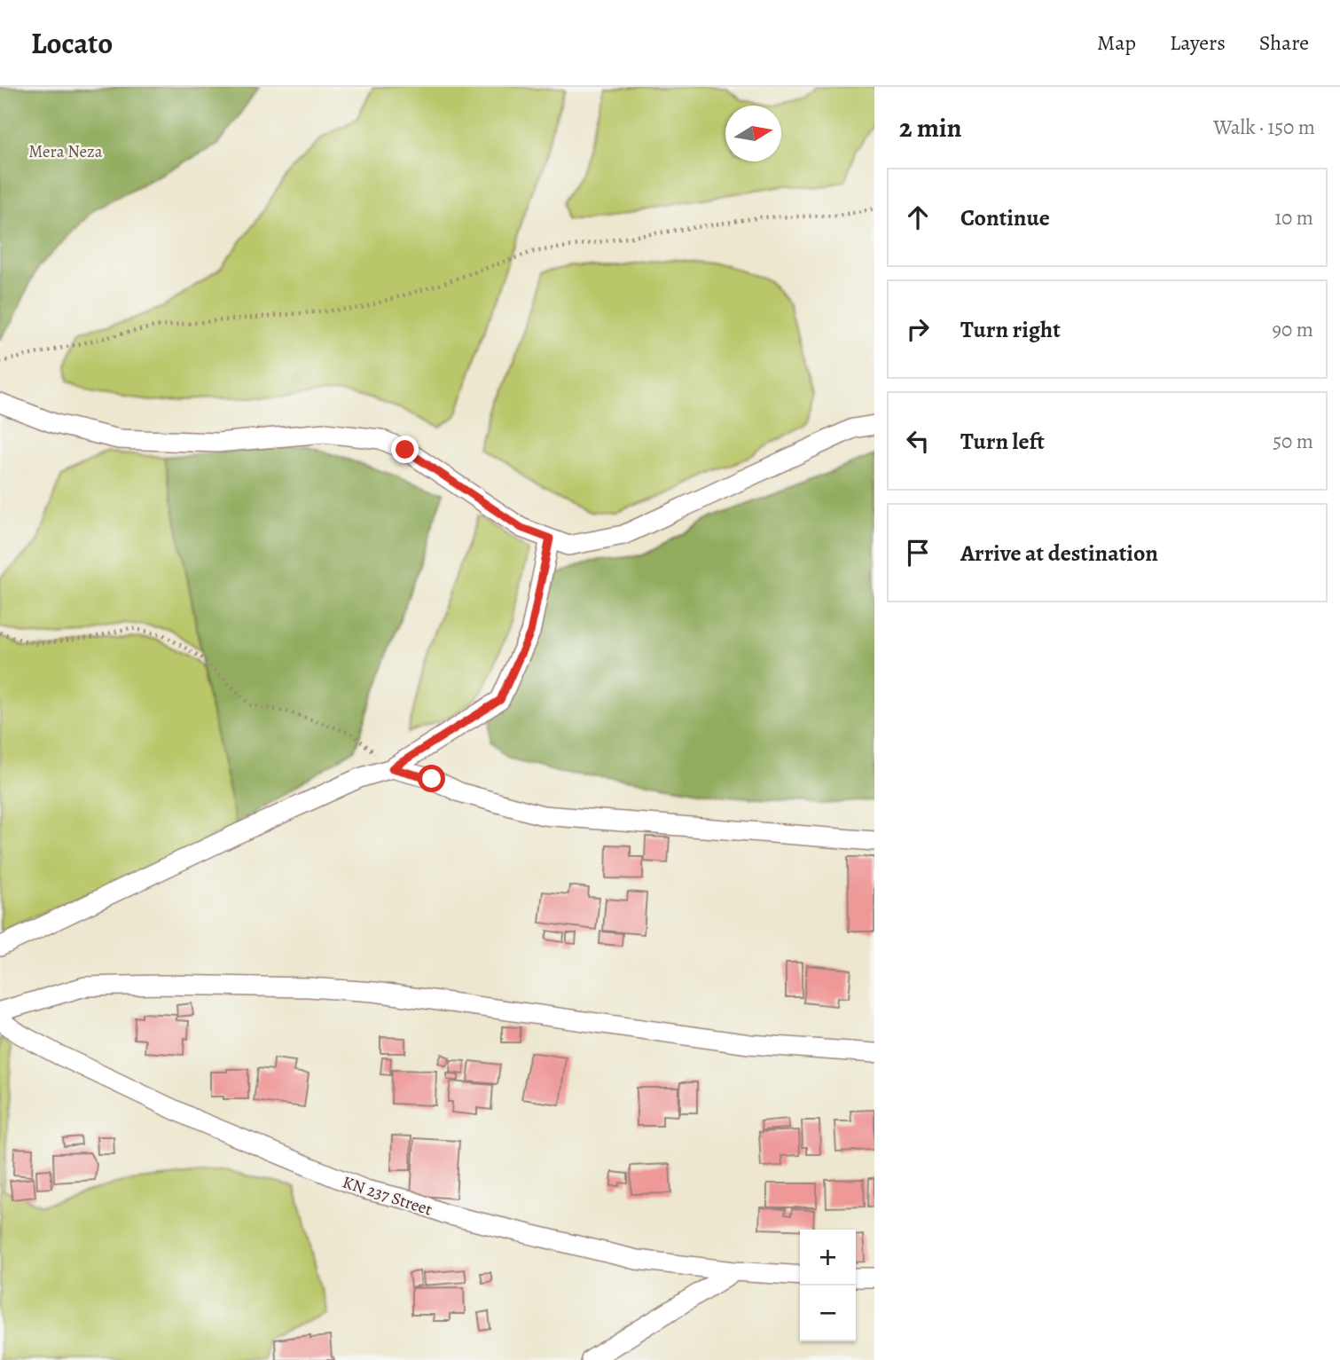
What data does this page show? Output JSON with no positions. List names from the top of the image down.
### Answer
{
  "streets": {
    "street": ["KN 237 Street"]
  },
  "parks": ["Mera Neza"],
  "north": "right",
  "page": {
    "header": "Locato",
    "nav": ["Map", "Layers", "Share"],
    "heading": ["2 min", "Walk · 150 m"],
    "list": [
      ["Continue", "10 m"],
      ["Turn right", "90 m"],
      ["Turn left", "50 m"],
      "Arrive at destination"
    ],
    "map_buttons": ["+", "−"]
  }
}
